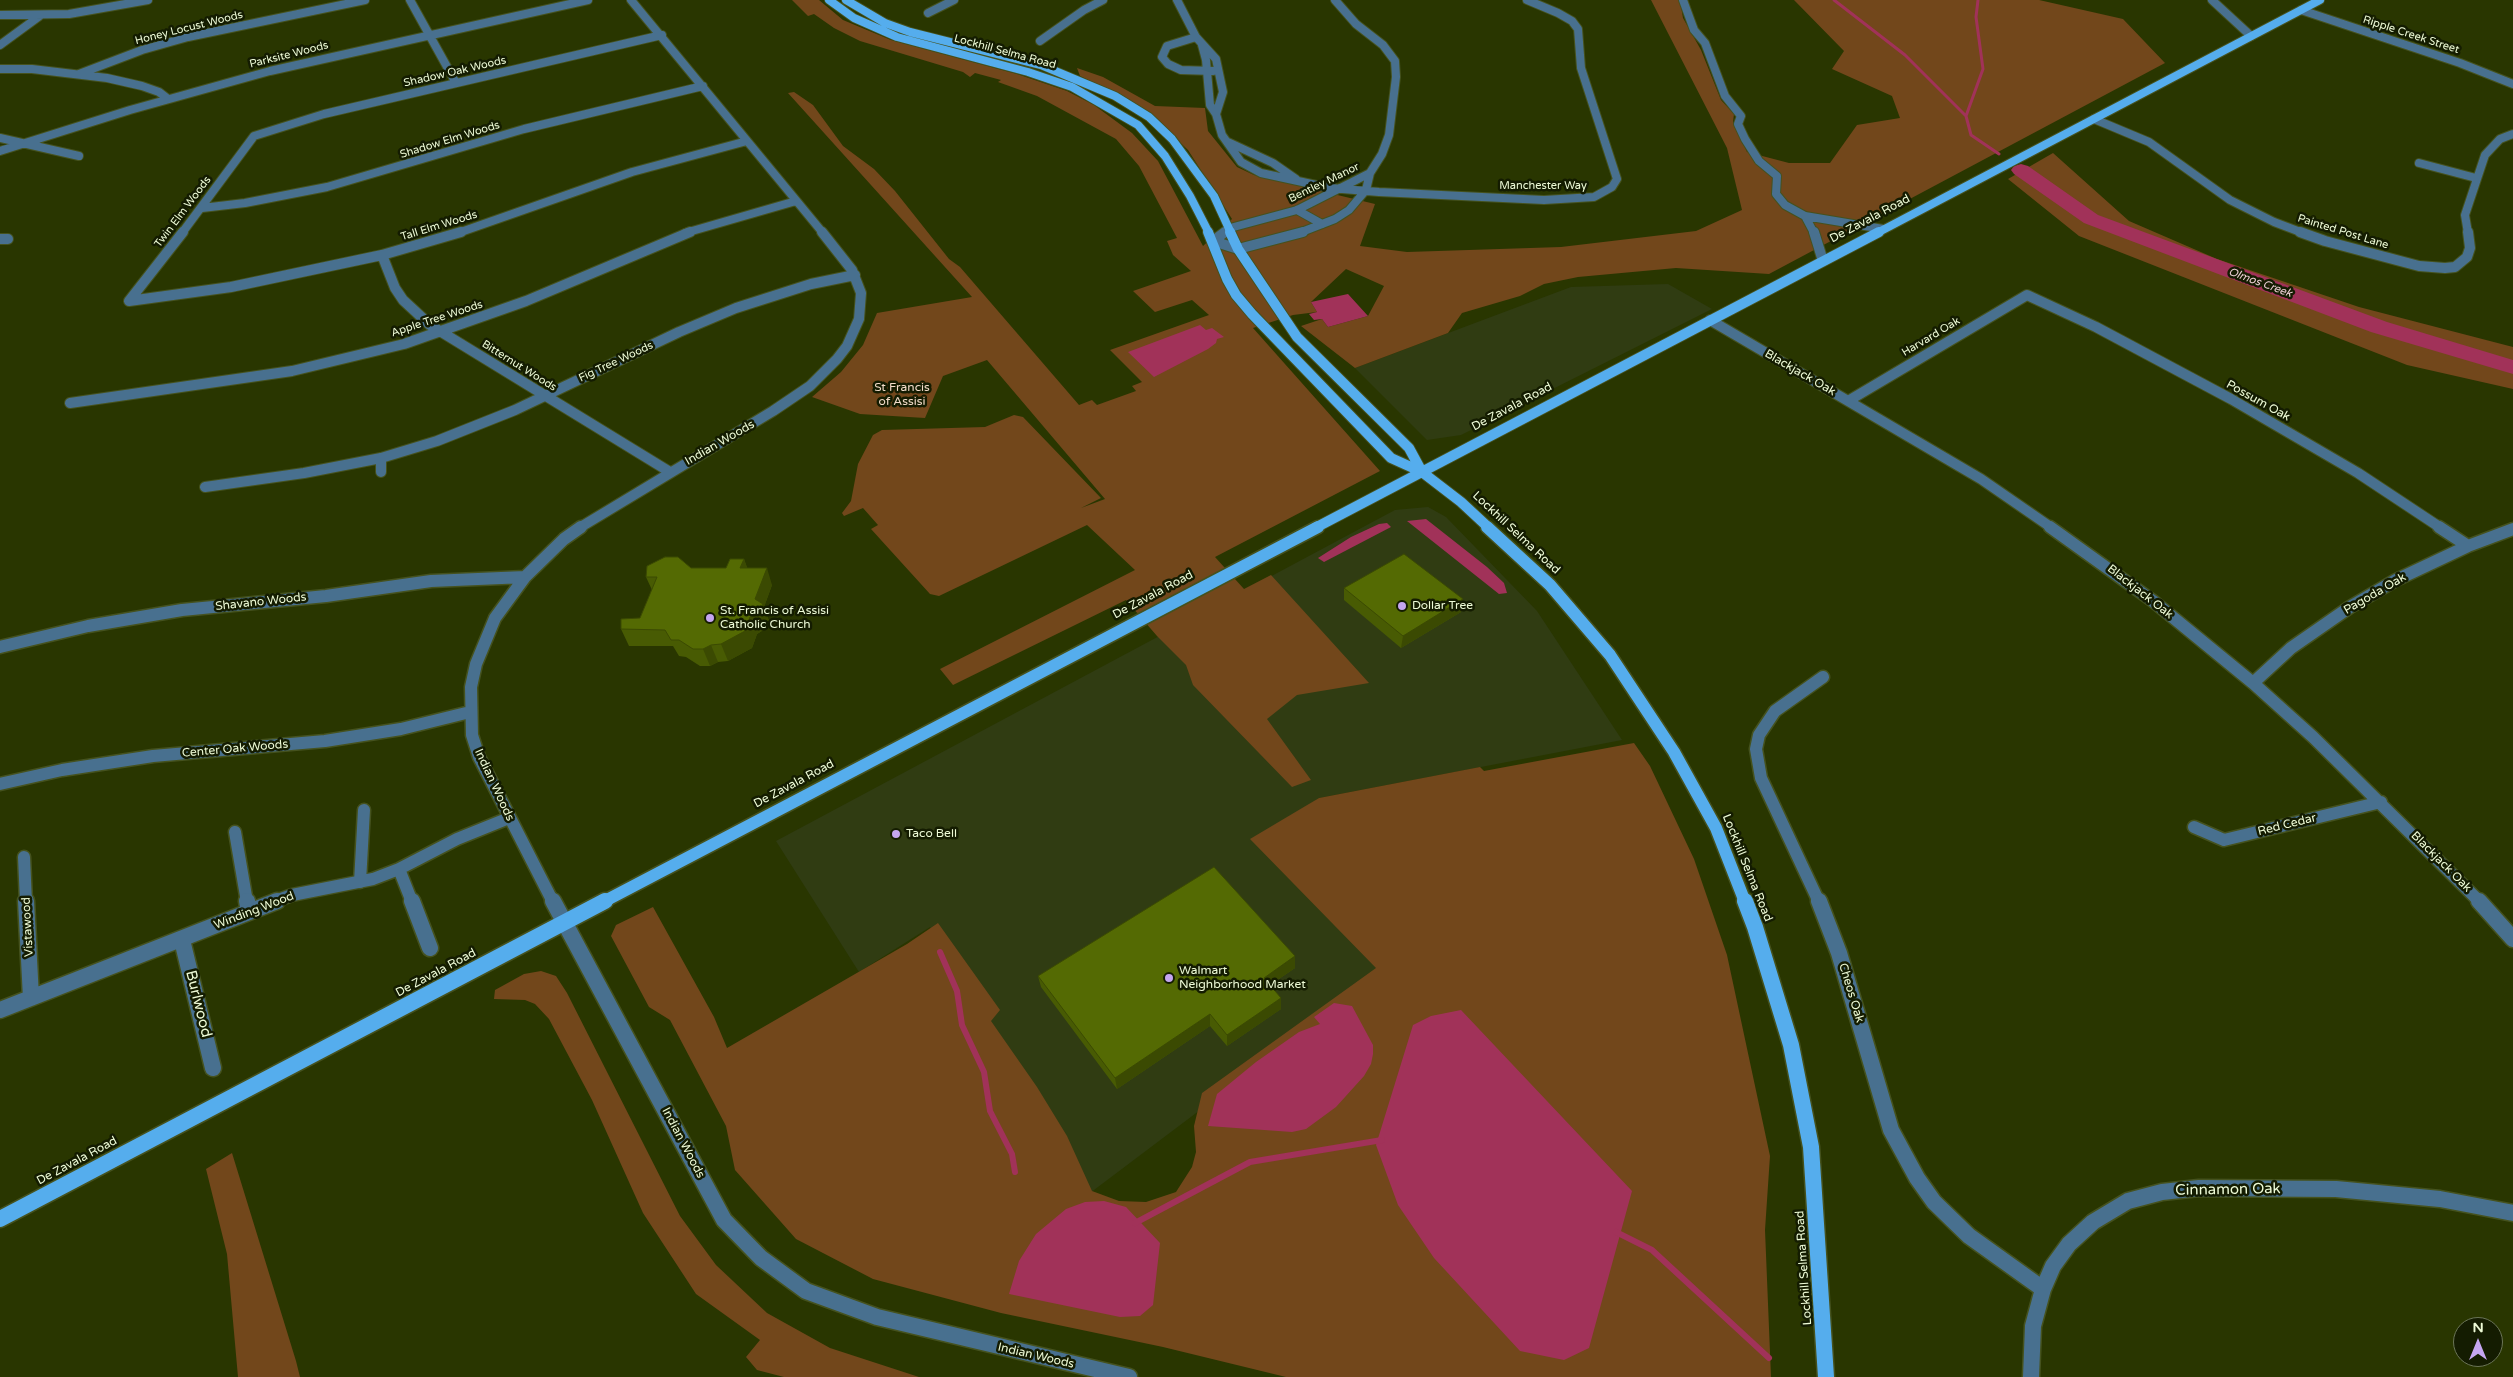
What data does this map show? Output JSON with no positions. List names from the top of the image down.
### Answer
{
  "streets": {
    "main road": ["Lockhill Selma Road", "De Zavala Road"],
    "street": [
      "Honey Locust Woods",
      "Ripple Creek Street",
      "Parksite Woods",
      "Shadow Oak Woods",
      "Shadow Elm Woods",
      "Bentley Manor",
      "Manchester Way",
      "Twin Elm Woods",
      "Tall Elm Woods",
      "Painted Post Lane",
      "Apple Tree Woods",
      "Harvard Oak",
      "Fig Tree Woods",
      "Bitternut Woods",
      "Blackjack Oak",
      "Possum Oak",
      "Indian Woods",
      "Pagoda Oak",
      "Shavano Woods",
      "Center Oak Woods",
      "Red Cedar",
      "Winding Wood",
      "Vistawood",
      "Cheos Oak",
      "Burlwood",
      "Cinnamon Oak"
    ]
  },
  "crossings": [
    ["Ripple Creek Street", "De Zavala Road"],
    ["Lockhill Selma Road", "Bentley Manor"],
    ["Lockhill Selma Road", "De Zavala Road"],
    ["Shadow Oak Woods", "Twin Elm Woods"],
    ["Shadow Oak Woods", "Indian Woods"],
    ["Shadow Elm Woods", "Twin Elm Woods"],
    ["Shadow Elm Woods", "Indian Woods"],
    ["Bentley Manor", "Manchester Way"],
    ["Twin Elm Woods", "Tall Elm Woods"],
    ["De Zavala Road", "Painted Post Lane"],
    ["De Zavala Road", "Blackjack Oak"],
    ["De Zavala Road", "Indian Woods"],
    ["Tall Elm Woods", "Bitternut Woods"],
    ["Tall Elm Woods", "Indian Woods"],
    ["Apple Tree Woods", "Bitternut Woods"],
    ["Apple Tree Woods", "Indian Woods"],
    ["Harvard Oak", "Blackjack Oak"],
    ["Harvard Oak", "Possum Oak"],
    ["Fig Tree Woods", "Bitternut Woods"],
    ["Fig Tree Woods", "Indian Woods"],
    ["Bitternut Woods", "Indian Woods"],
    ["Blackjack Oak", "Pagoda Oak"],
    ["Blackjack Oak", "Red Cedar"],
    ["Possum Oak", "Pagoda Oak"],
    ["Indian Woods", "Shavano Woods"],
    ["Indian Woods", "Center Oak Woods"],
    ["Indian Woods", "Winding Wood"],
    ["Winding Wood", "Vistawood"],
    ["Winding Wood", "Burlwood"],
    ["Cheos Oak", "Cinnamon Oak"]
  ],
  "water": ["Olmos Creek"],
  "parks": ["St Francis of Assisi"],
  "places": [
    "Dollar Tree",
    "St. Francis of Assisi Catholic Church",
    "Taco Bell",
    "Walmart Neighborhood Market"
  ],
  "north": "top"
}
